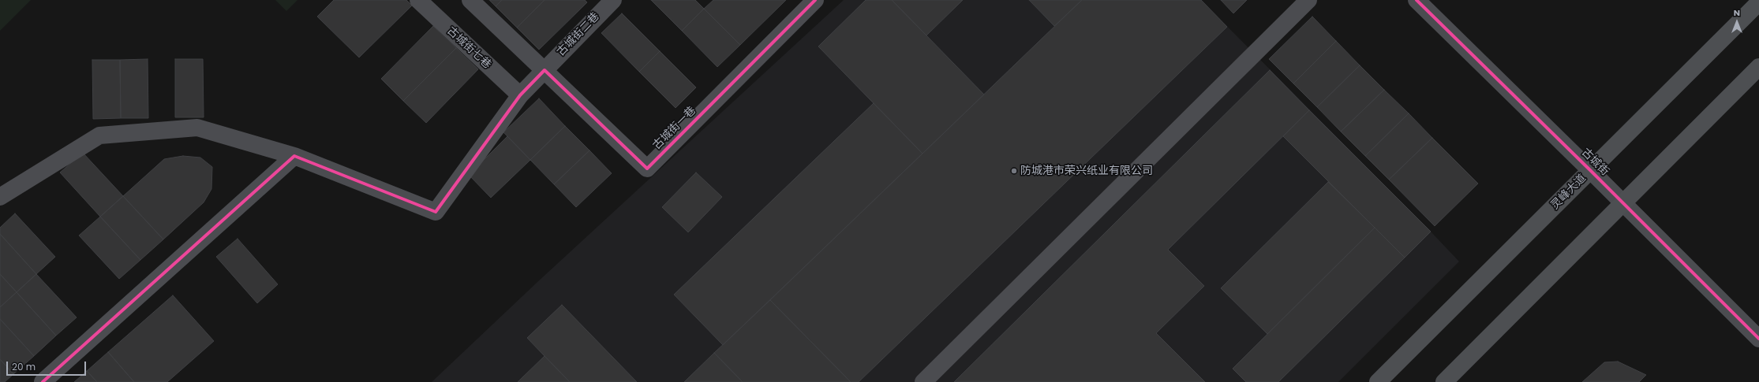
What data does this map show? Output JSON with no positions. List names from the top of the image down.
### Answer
{
  "streets": {
    "main road": ["灵峰大道"],
    "street": [
      "古城街二巷",
      "古城街七巷",
      "古城街一巷",
      "古城街"
    ]
  },
  "crossings": [
    ["古城街二巷", "古城街七巷"],
    ["古城街二巷", "古城街一巷"],
    ["古城街", "灵峰大道"]
  ],
  "places": ["防城港市荣兴纸业有限公司"],
  "scale_bar": "20 m",
  "north": "top"
}
